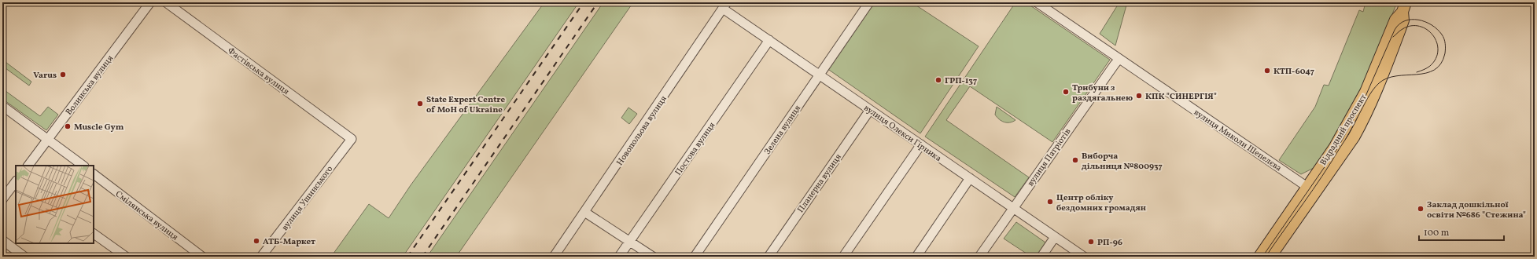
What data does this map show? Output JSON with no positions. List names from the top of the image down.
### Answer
{
  "streets": {
    "main road": ["Відрадний проспект"],
    "street": [
      "Фастівська вулиця",
      "Волинська вулиця",
      "Зелена вулиця",
      "Новопольова вулиця",
      "вулиця Олекси Гірника",
      "вулиця Миколи Шепелєва",
      "Постова вулиця",
      "вулиця Патріотів",
      "Планерна вулиця",
      "вулиця Ушинського",
      "Смілянська вулиця"
    ]
  },
  "crossings": [
    ["Фастівська вулиця", "вулиця Ушинського"],
    ["Зелена вулиця", "вулиця Олекси Гірника"],
    ["Відрадний проспект", "вулиця Миколи Шепелєва"],
    ["Новопольова вулиця", "вулиця Олекси Гірника"],
    ["вулиця Олекси Гірника", "Постова вулиця"],
    ["вулиця Олекси Гірника", "вулиця Патріотів"],
    ["вулиця Олекси Гірника", "Планерна вулиця"],
    ["вулиця Миколи Шепелєва", "вулиця Патріотів"]
  ],
  "places": [
    "КТП-6047",
    "Varus",
    "ГРП-137",
    "Трибуни з раздягальнею",
    "КПК \"СИНЕРГІЯ\"",
    "State Expert Centre of MoH of Ukraine",
    "Muscle Gym",
    "Виборча дільниця №800937",
    "Центр обліку бездомних громадян",
    "Заклад дошкільної освіти №686 \"Стежина\"",
    "АТБ-Маркет",
    "РП-96"
  ],
  "scale_bar": "100 m"
}
